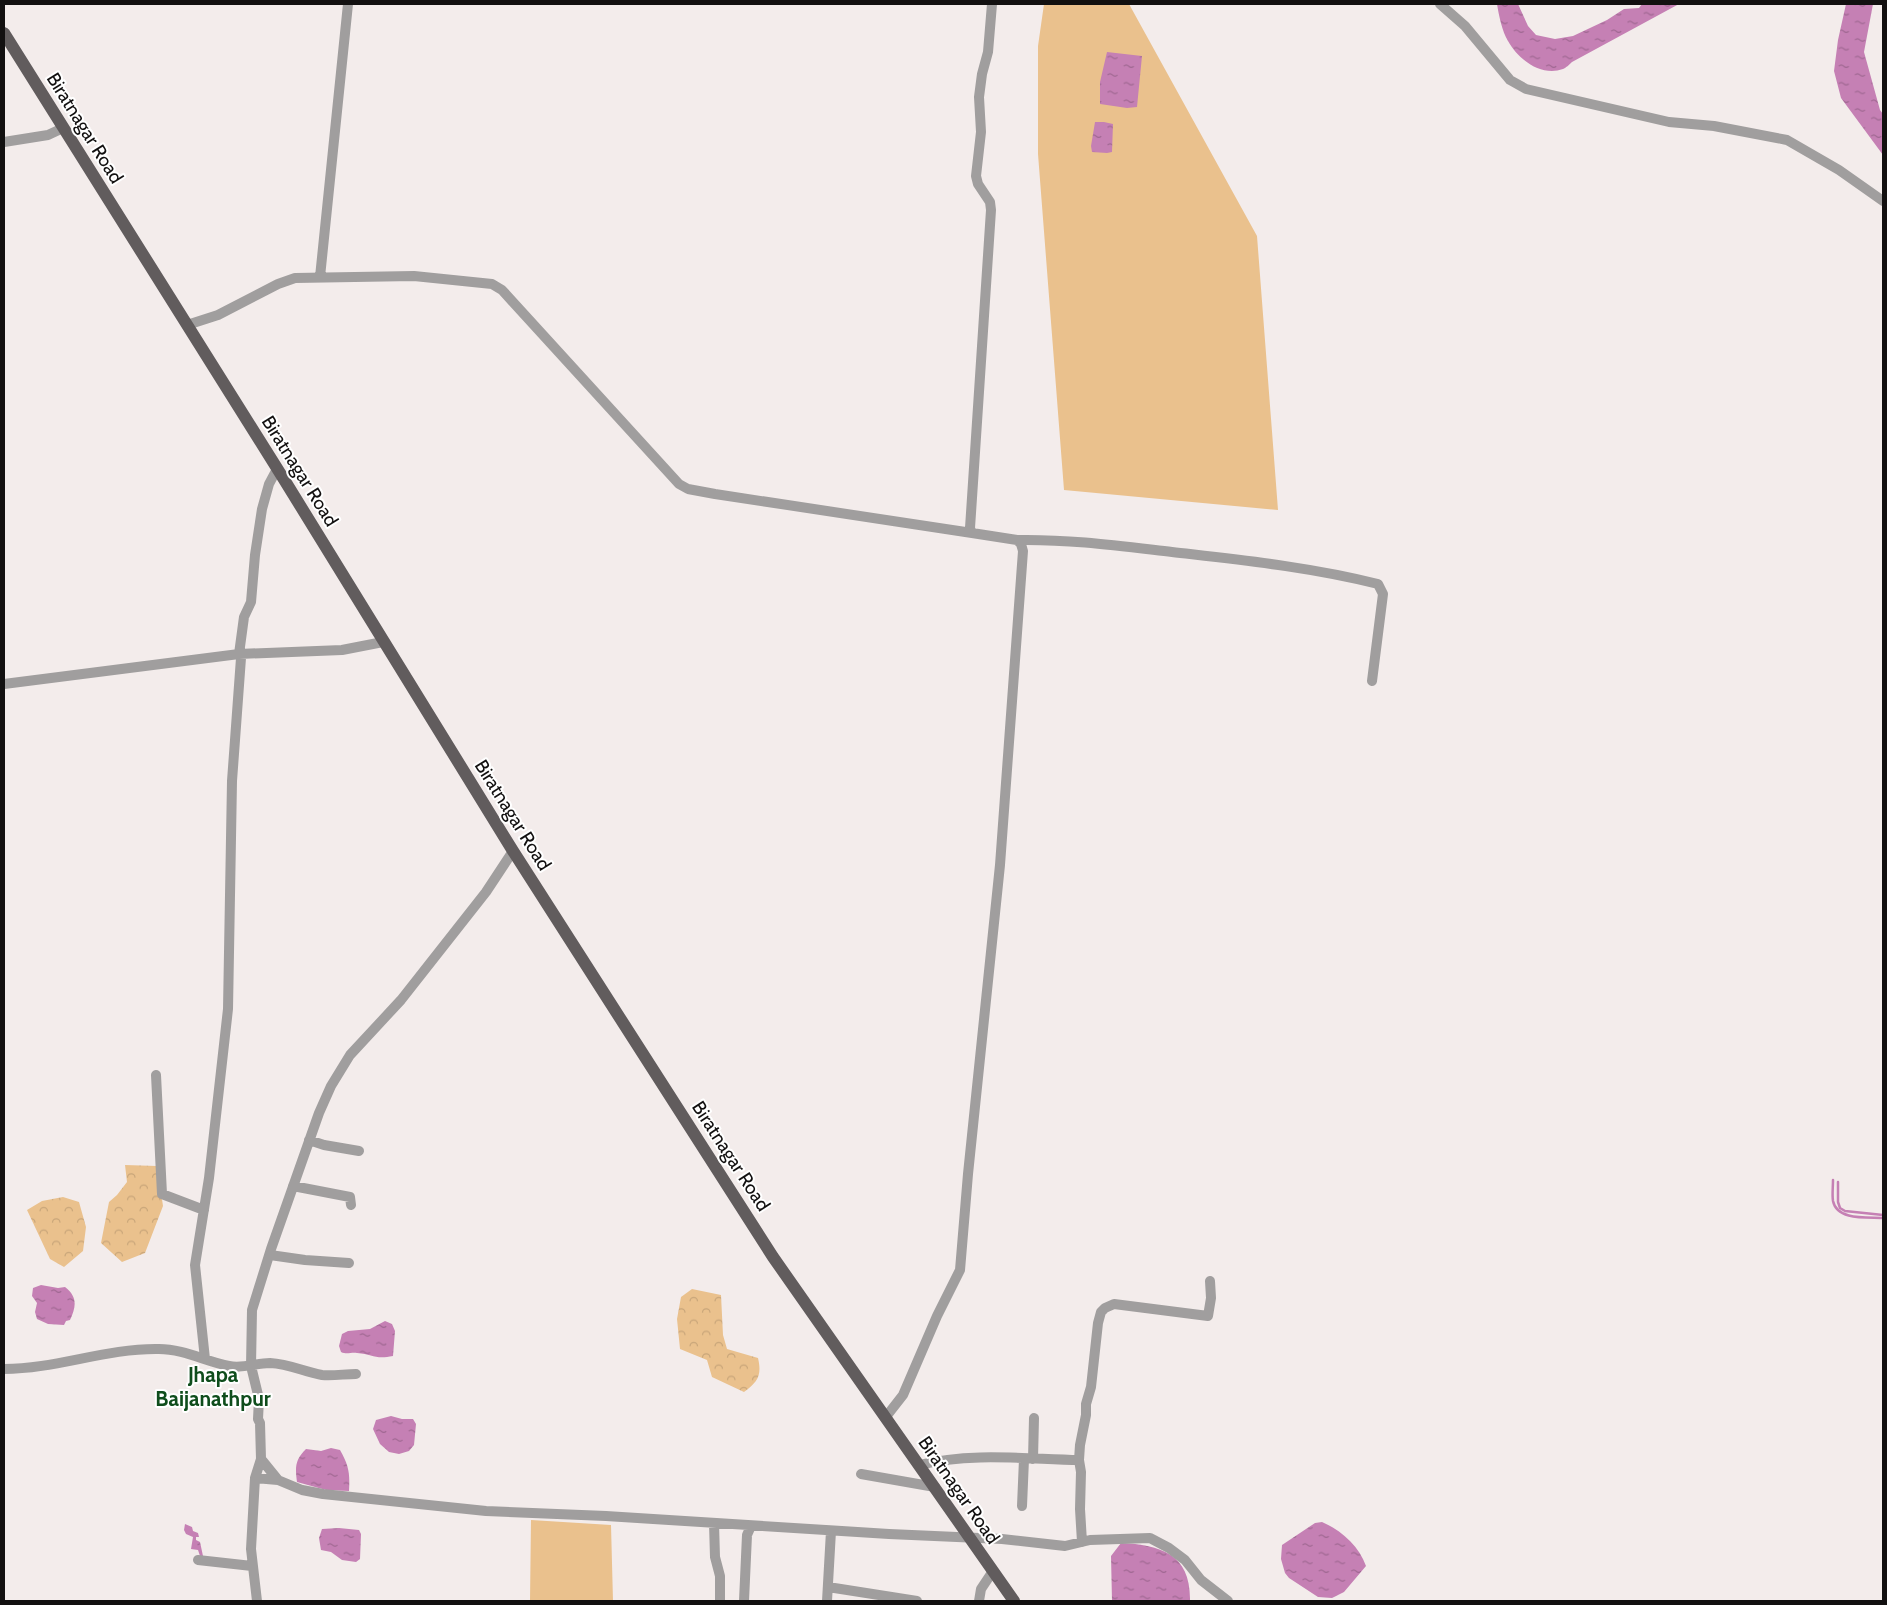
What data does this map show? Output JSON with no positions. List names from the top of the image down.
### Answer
{
  "streets": {
    "main road": ["Biratnagar Road"]
  },
  "districts": ["Jhapa Baijanathpur"]
}
